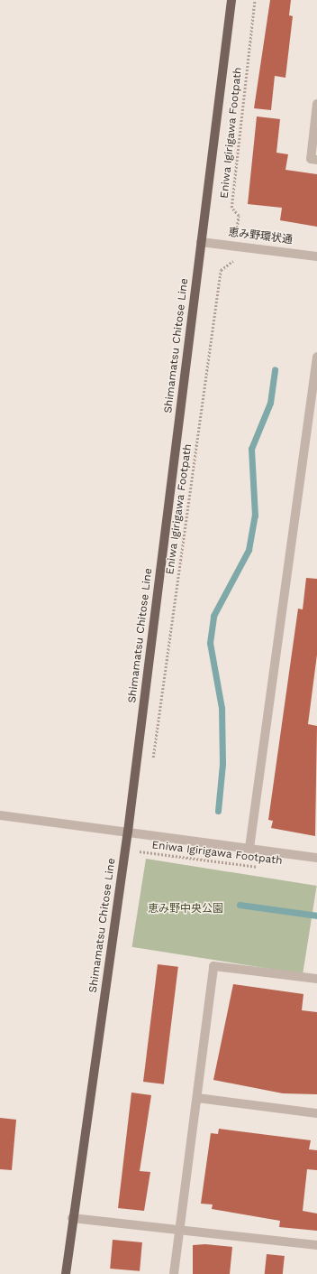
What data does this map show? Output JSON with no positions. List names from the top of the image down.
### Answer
{
  "streets": {
    "main road": ["Shimamatsu Chitose Line"],
    "street": ["恵み野環状通"],
    "path": ["Eniwa Igirigawa Footpath"]
  },
  "crossings": [
    ["Eniwa Igirigawa Footpath", "恵み野環状通"],
    ["恵み野環状通", "Shimamatsu Chitose Line"]
  ],
  "parks": ["恵み野中央公園"]
}
